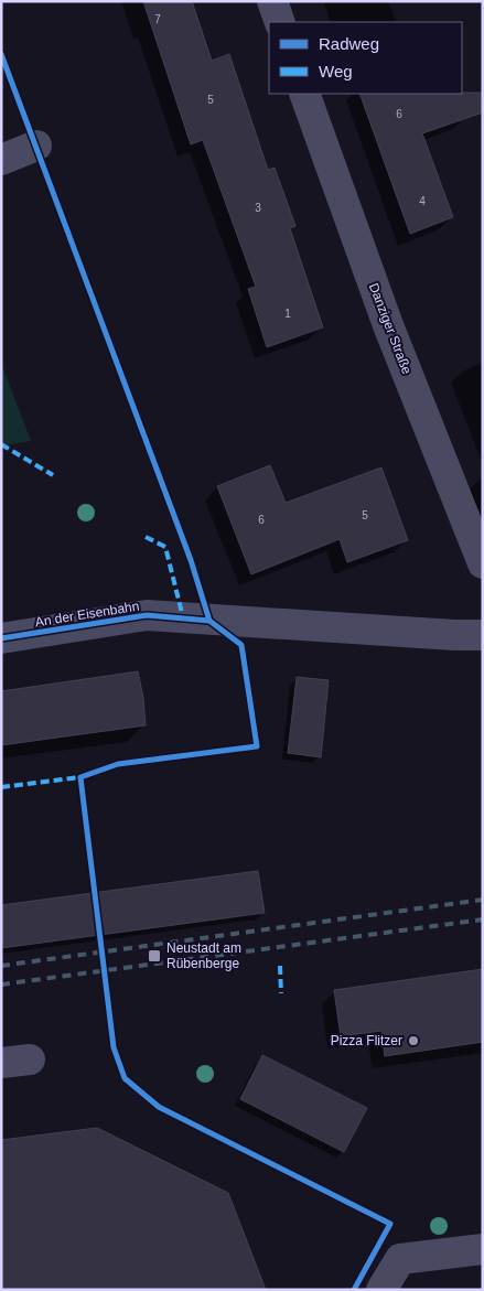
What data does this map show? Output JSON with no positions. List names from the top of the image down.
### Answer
{
  "streets": {
    "street": ["Danziger Straße", "An der Eisenbahn"]
  },
  "places": {
    "transit": ["Neustadt am Rübenberge"],
    "other": ["Pizza Flitzer"]
  },
  "house_numbers": [
    "7",
    "5",
    "6",
    "4",
    "3",
    "1",
    "5",
    "6"
  ],
  "legend": ["Radweg", "Weg"]
}
